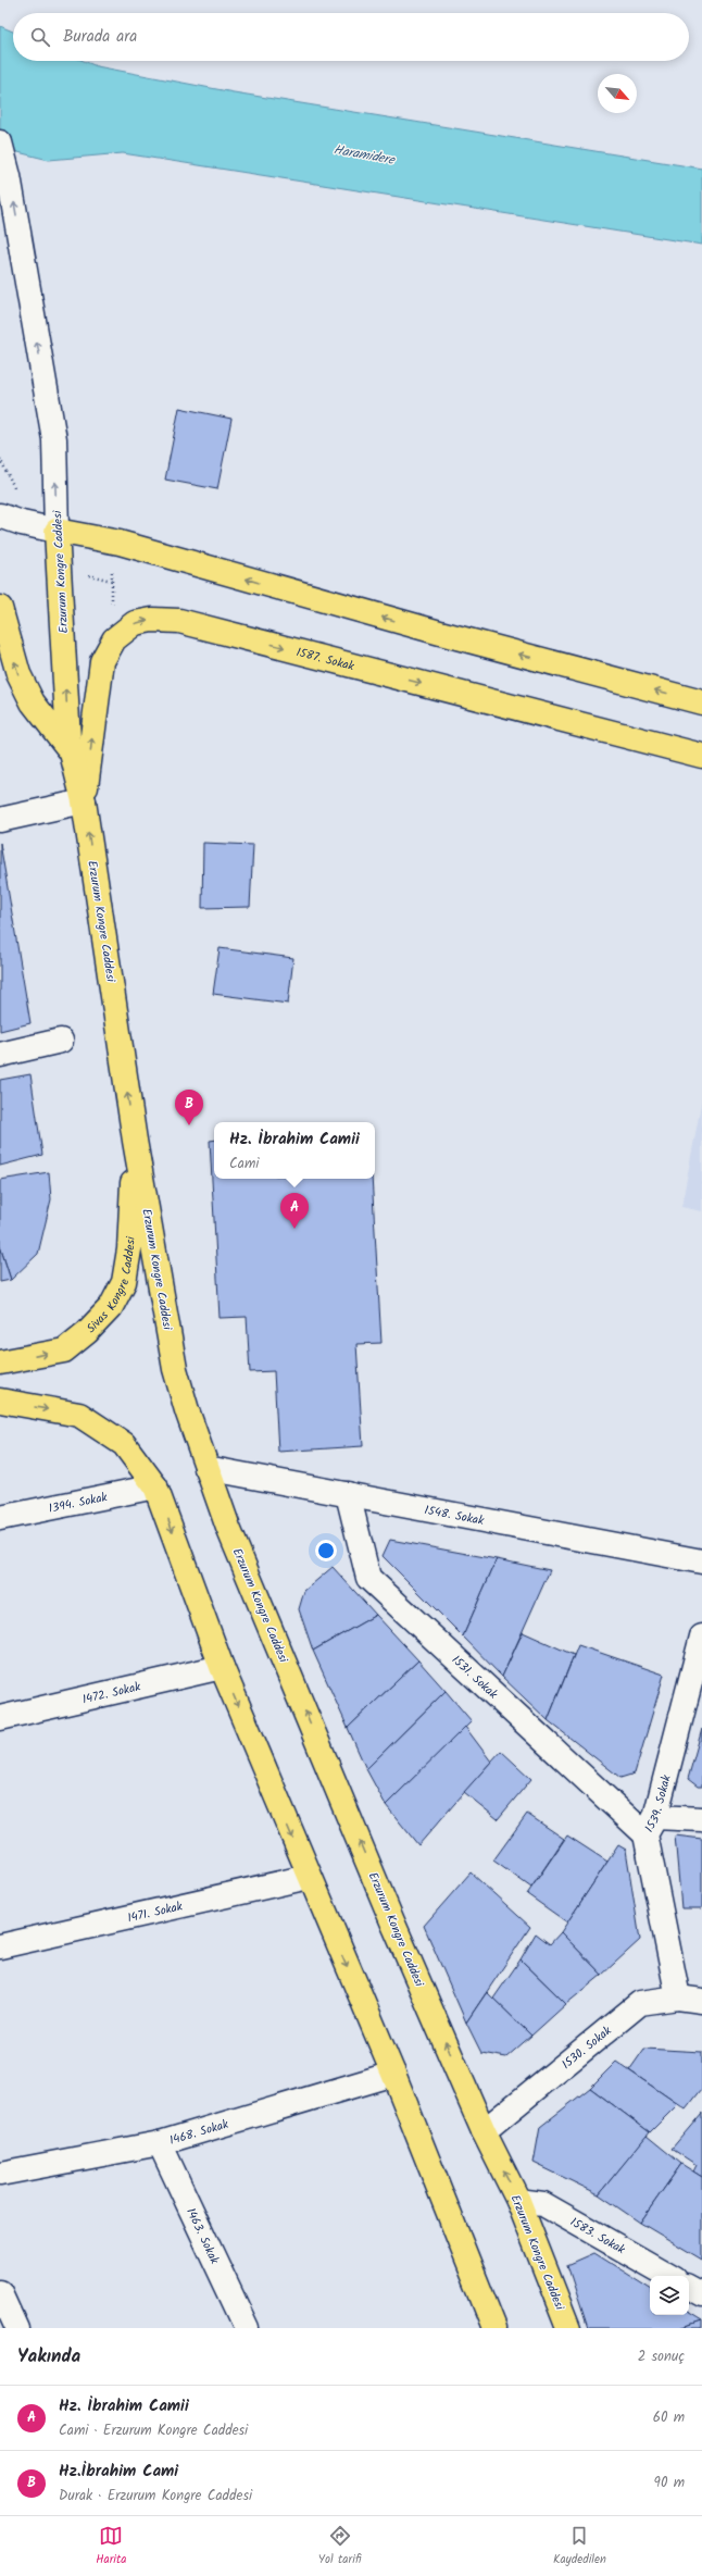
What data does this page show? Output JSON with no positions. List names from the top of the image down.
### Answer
{
  "streets": {
    "main road": ["Erzurum Kongre Caddesi", "1587. Sokak", "Sivas Kongre Caddesi"],
    "street": [
      "1394. Sokak",
      "1548. Sokak",
      "1531. Sokak",
      "1472. Sokak",
      "1539. Sokak",
      "1471. Sokak",
      "1530. Sokak",
      "1468. Sokak",
      "1463. Sokak",
      "1583. Sokak"
    ]
  },
  "crossings": [
    ["Erzurum Kongre Caddesi", "1587. Sokak"],
    ["Erzurum Kongre Caddesi", "Sivas Kongre Caddesi"],
    ["Erzurum Kongre Caddesi", "1548. Sokak"],
    ["Erzurum Kongre Caddesi", "1530. Sokak"],
    ["Erzurum Kongre Caddesi", "1583. Sokak"],
    ["1548. Sokak", "1531. Sokak"],
    ["1531. Sokak", "1539. Sokak"],
    ["1539. Sokak", "1530. Sokak"],
    ["1468. Sokak", "1463. Sokak"]
  ],
  "one_way": ["Erzurum Kongre Caddesi", "Sivas Kongre Caddesi"],
  "water": ["Haramidere"],
  "north": "bottom right",
  "page": {
    "search": "Burada ara",
    "pins": ["B", "A"],
    "popup": ["Hz. İbrahim Camii", "Cami"],
    "heading": ["Yakında", "2 sonuç"],
    "list": [
      {
        "mark": "A",
        "name": "Hz. İbrahim Camii",
        "note": "Cami · Erzurum Kongre Caddesi",
        "value": "60 m"
      },
      {
        "mark": "B",
        "name": "Hz.İbrahim Cami",
        "note": "Durak · Erzurum Kongre Caddesi",
        "value": "90 m"
      }
    ],
    "nav": ["Harita", "Yol tarifi", "Kaydedilen"]
  }
}
